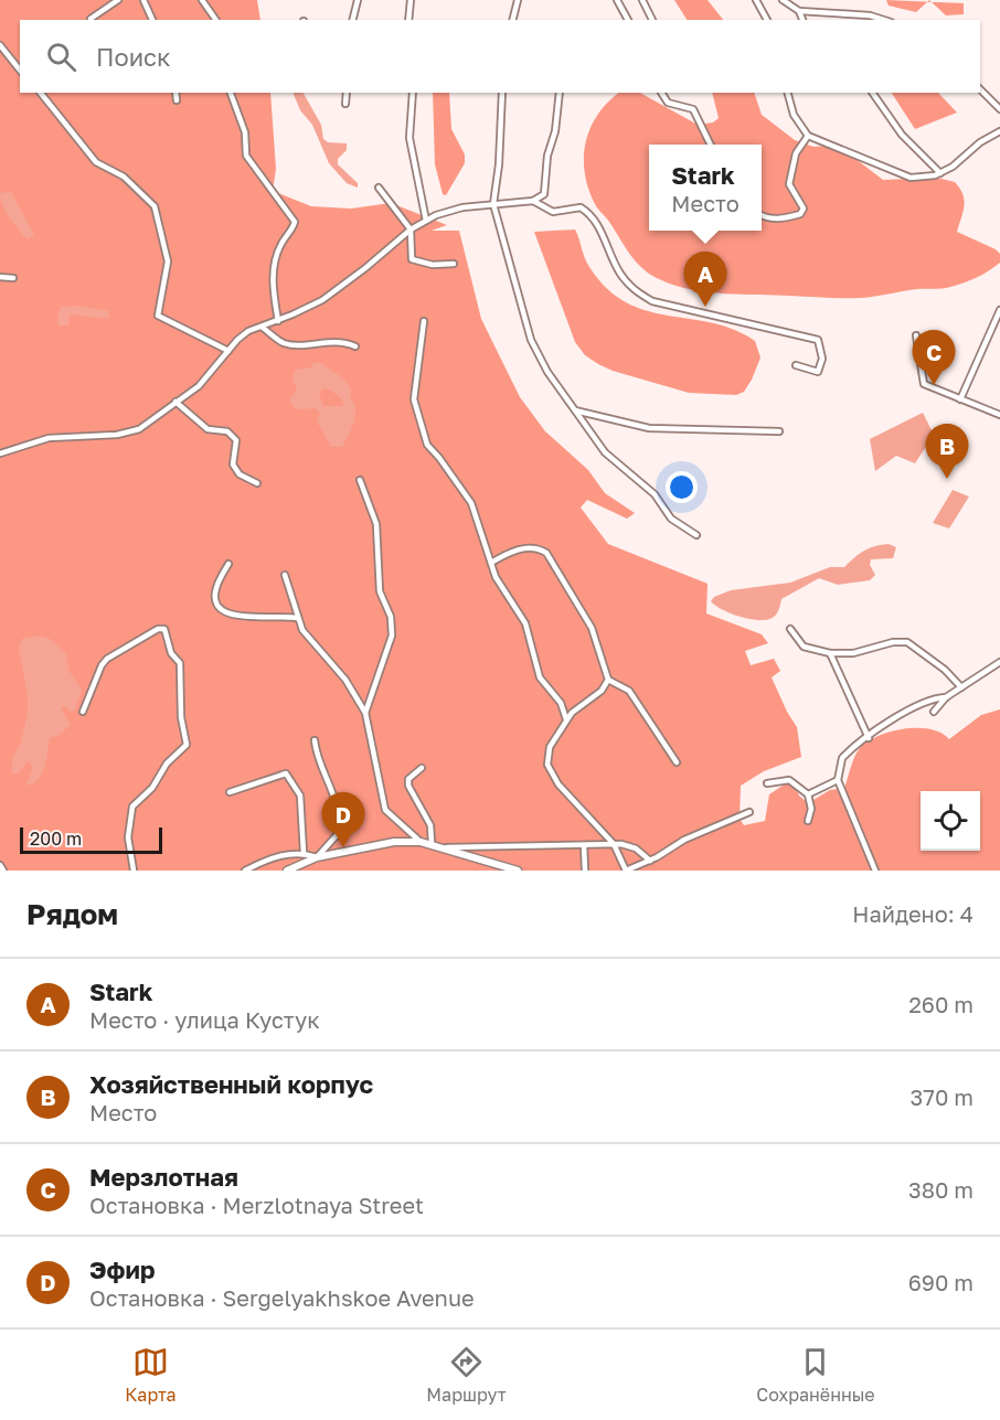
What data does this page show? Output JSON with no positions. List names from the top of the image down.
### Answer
{
  "scale_bar": "200 m",
  "page": {
    "search": "Поиск",
    "popup": ["Stark", "Место"],
    "pins": [
      "A",
      "C",
      "B",
      "D"
    ],
    "scale": "200 m",
    "heading": ["Рядом", "Найдено: 4"],
    "list": [
      {
        "mark": "A",
        "name": "Stark",
        "note": "Место · улица Кустук",
        "value": "260 m"
      },
      {
        "mark": "B",
        "name": "Хозяйственный корпус",
        "note": "Место",
        "value": "370 m"
      },
      {
        "mark": "C",
        "name": "Мерзлотная",
        "note": "Остановка · Merzlotnaya Street",
        "value": "380 m"
      },
      {
        "mark": "D",
        "name": "Эфир",
        "note": "Остановка · Sergelyakhskoe Avenue",
        "value": "690 m"
      }
    ],
    "nav": ["Карта", "Маршрут", "Сохранённые"]
  }
}
